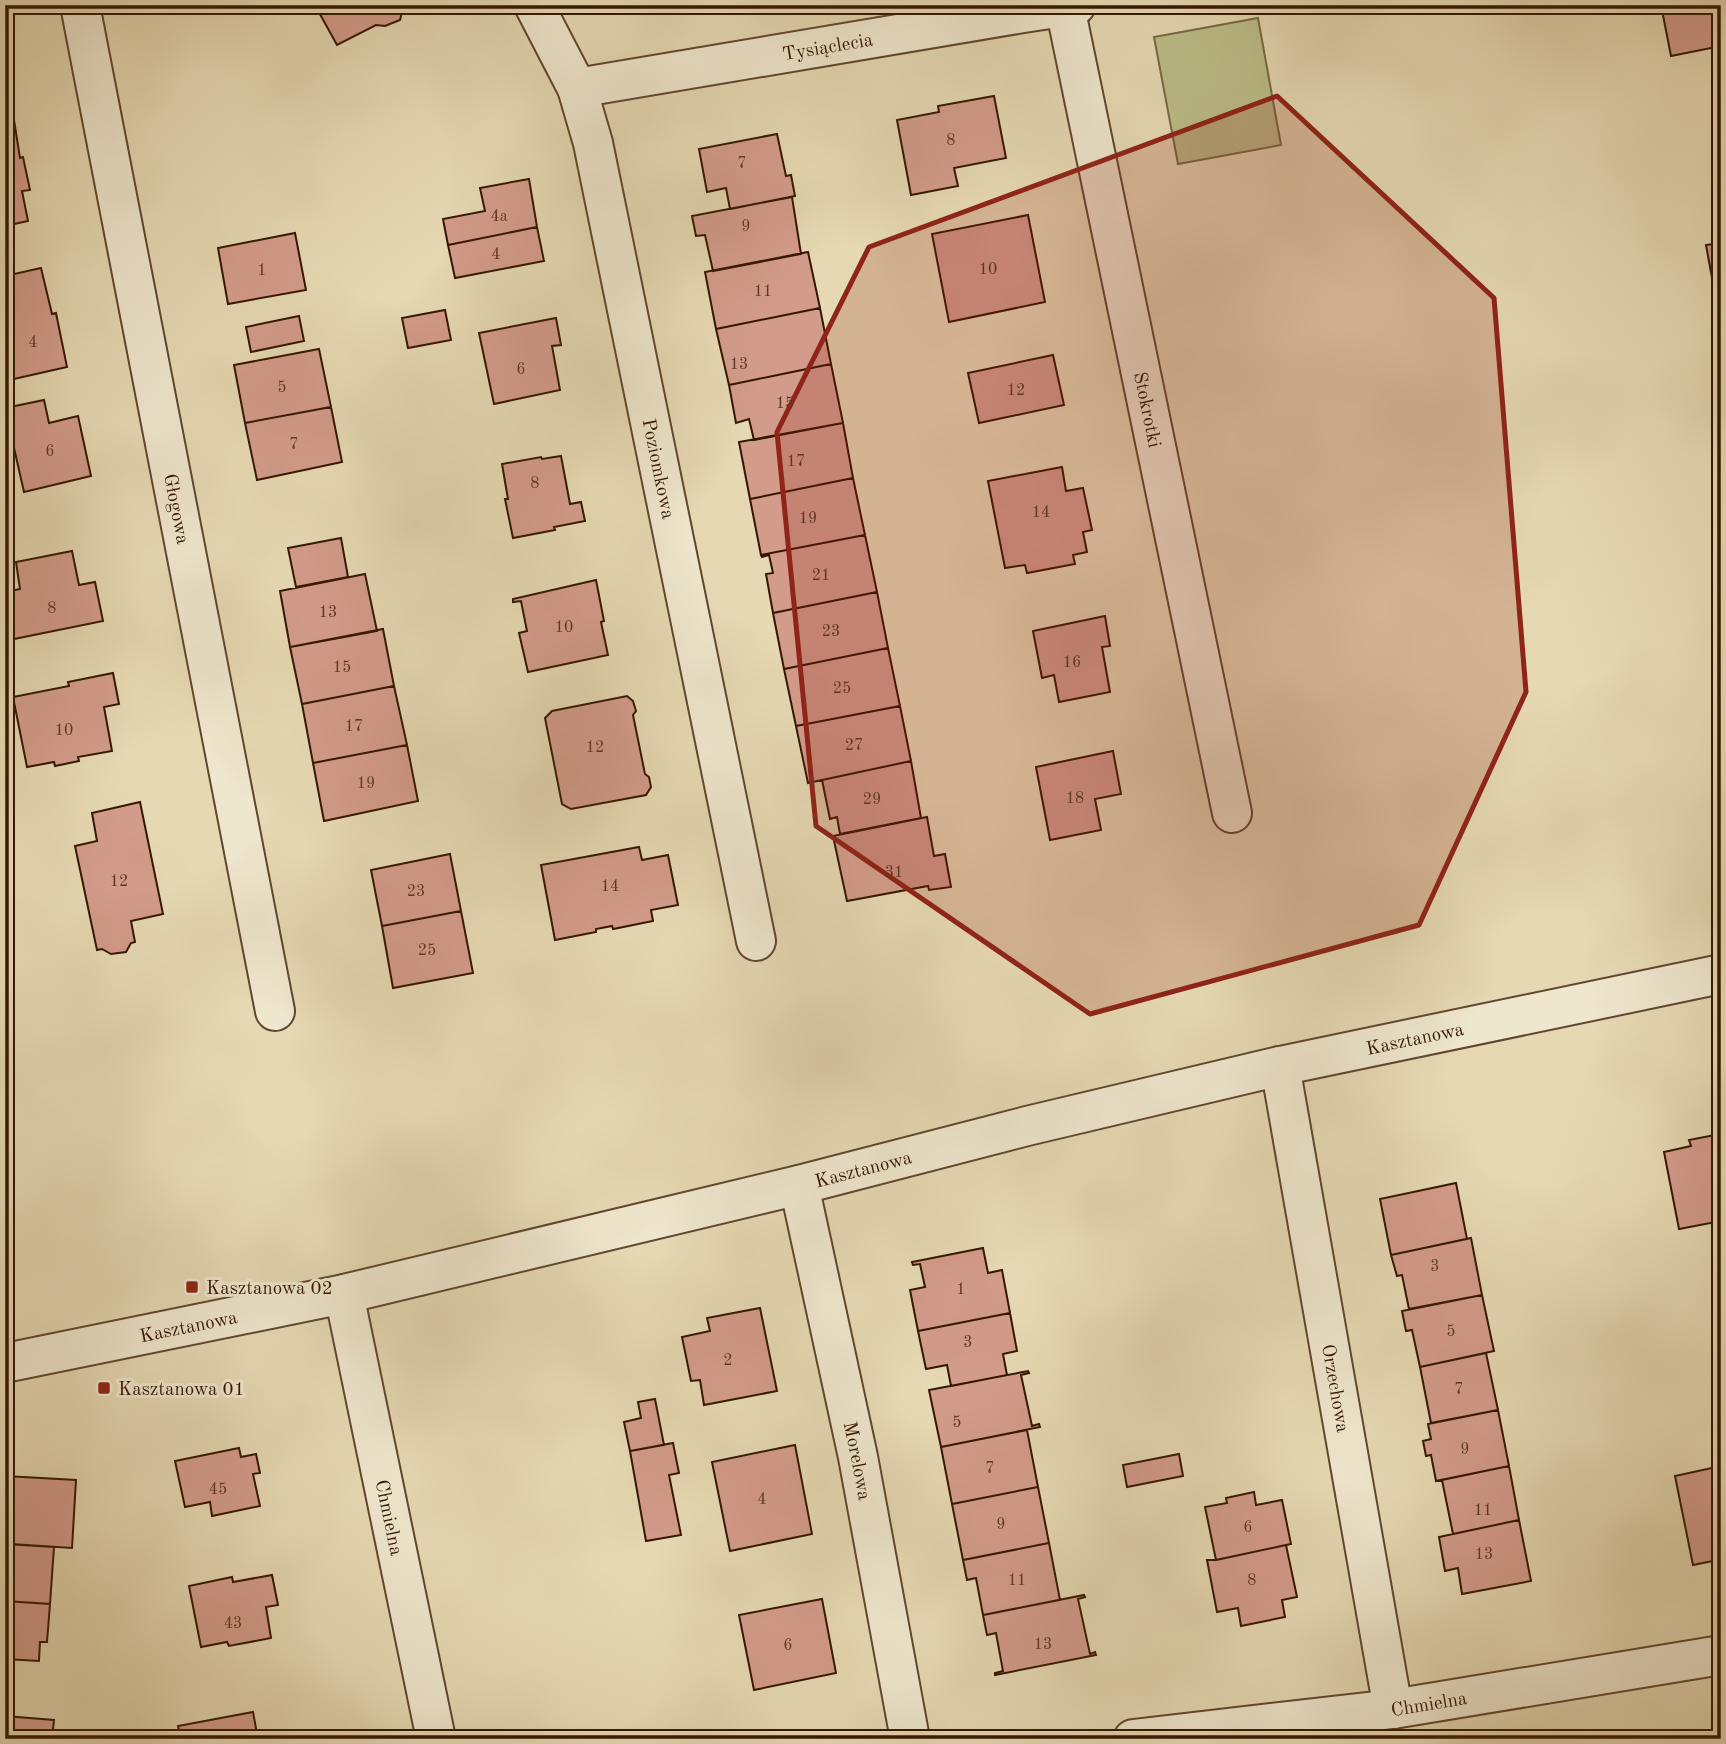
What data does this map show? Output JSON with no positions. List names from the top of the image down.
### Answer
{
  "streets": {
    "street": [
      "Tysiąclecia",
      "Stokrotki",
      "Poziomkowa",
      "Głogowa",
      "Kasztanowa",
      "Orzechowa",
      "Morelowa",
      "Chmielna"
    ]
  },
  "crossings": [
    ["Tysiąclecia", "Stokrotki"],
    ["Tysiąclecia", "Poziomkowa"],
    ["Kasztanowa", "Orzechowa"],
    ["Kasztanowa", "Morelowa"],
    ["Kasztanowa", "Chmielna"],
    ["Orzechowa", "Chmielna"]
  ],
  "places": {
    "transit": ["Kasztanowa 02", "Kasztanowa 01"]
  },
  "house_numbers": [
    "8",
    "7",
    "4a",
    "9",
    "4",
    "10",
    "1",
    "11",
    "4",
    "13",
    "6",
    "5",
    "12",
    "15",
    "7",
    "6",
    "17",
    "8",
    "14",
    "19",
    "21",
    "8",
    "13",
    "10",
    "23",
    "16",
    "15",
    "25",
    "17",
    "10",
    "27",
    "12",
    "19",
    "18",
    "29",
    "31",
    "12",
    "14",
    "23",
    "25",
    "3",
    "1",
    "5",
    "3",
    "2",
    "7",
    "5",
    "9",
    "7",
    "45",
    "4",
    "11",
    "9",
    "6",
    "13",
    "11",
    "8",
    "43",
    "13",
    "6"
  ]
}
